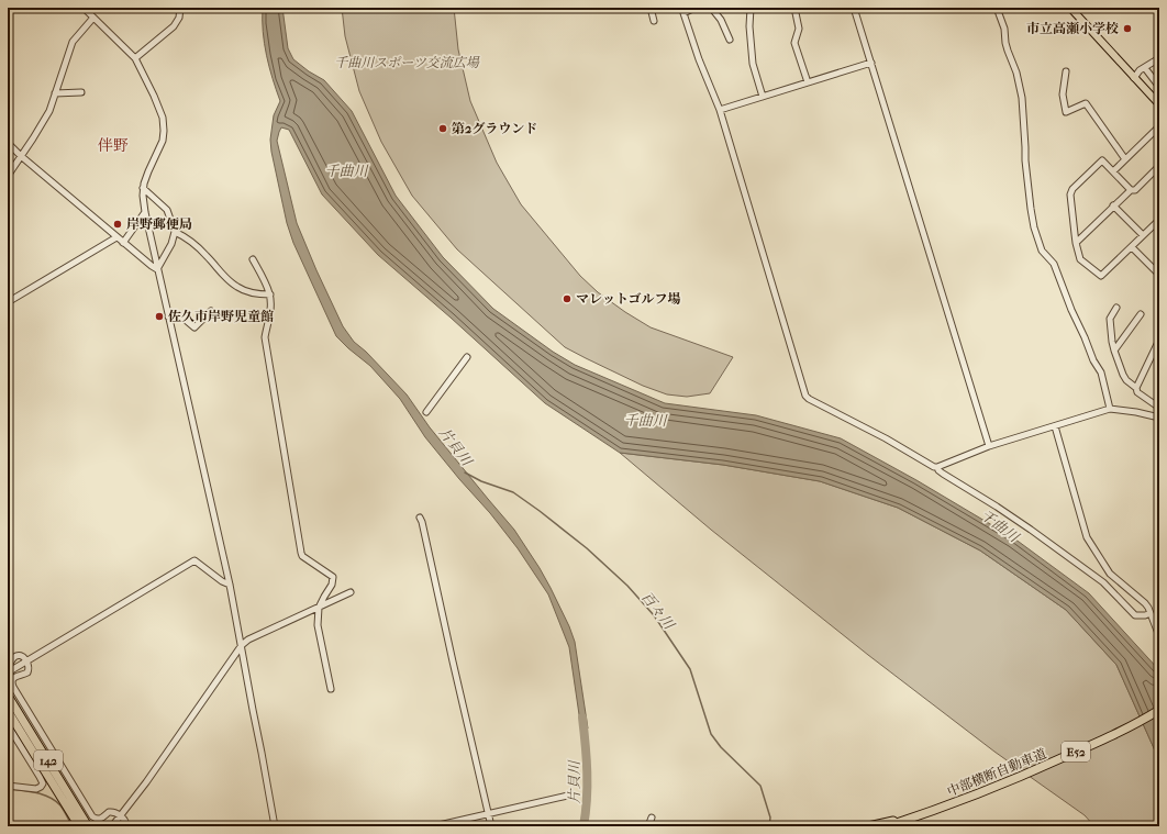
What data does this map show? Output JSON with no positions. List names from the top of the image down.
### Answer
{
  "streets": {
    "highway": ["E52", "142", "中部横断自動車道"]
  },
  "districts": ["伴野"],
  "water": ["千曲川", "片貝川", "百々川"],
  "parks": ["千曲川スポーツ交流広場"],
  "places": [
    "市立高瀬小学校",
    "第2グラウンド",
    "岸野郵便局",
    "マレットゴルフ場",
    "佐久市岸野児童館"
  ]
}
